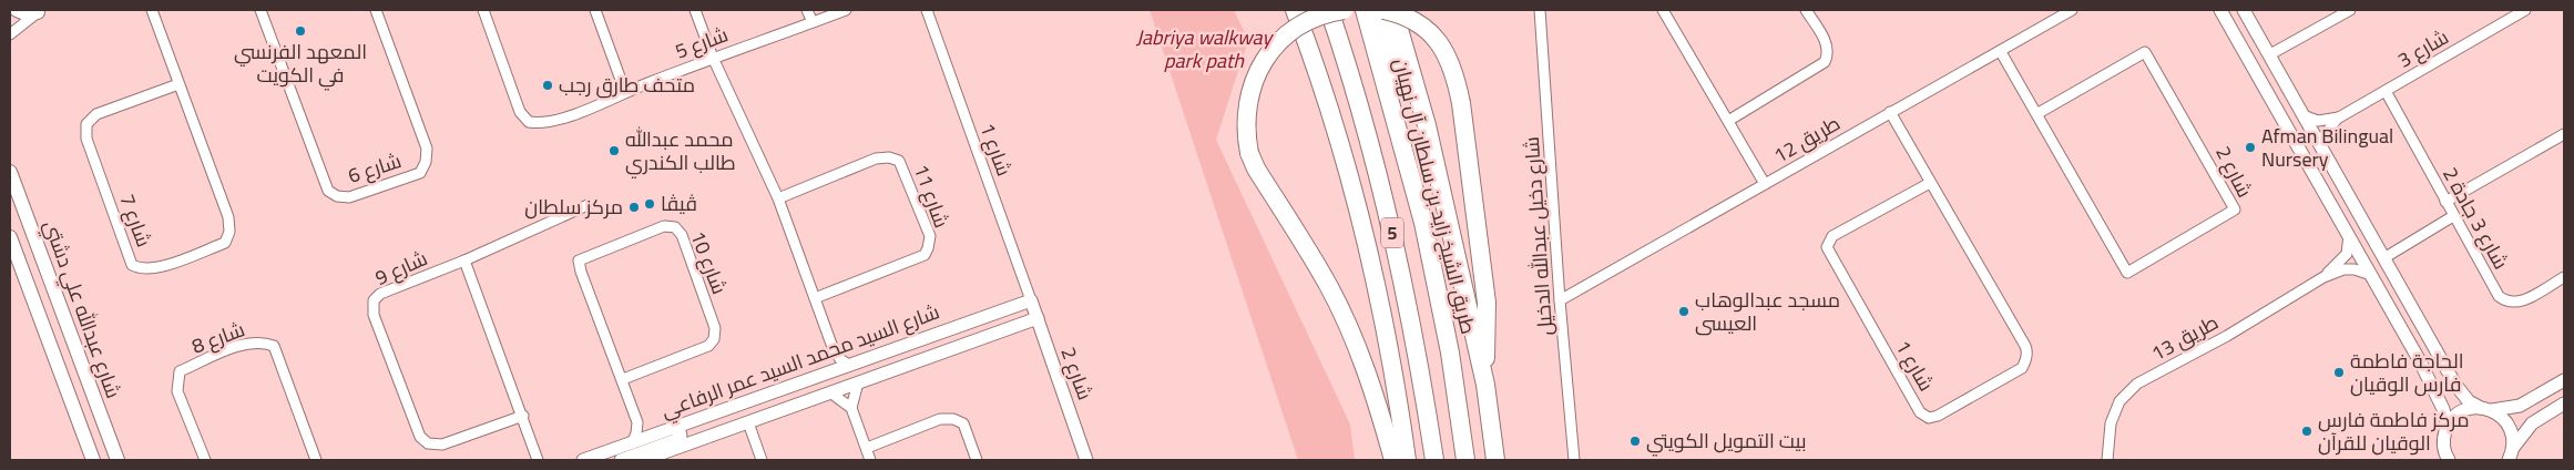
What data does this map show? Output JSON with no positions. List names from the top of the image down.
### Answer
{
  "streets": {
    "highway": ["طريق الشيخ زايد بن سلطان آل نهيان", "5"],
    "main road": ["شارع عبدالله علي دشتي"],
    "street": [
      "شارع 5",
      "شارع 3",
      "طريق 12",
      "شارع 1",
      "شارع 6",
      "شارع 2",
      "شارع 11",
      "شارع 3 جادة 2",
      "شارع 7",
      "شارع دخيل عبدالله الدخيل",
      "شارع 10",
      "شارع 9",
      "شارع 8",
      "طريق 13",
      "شارع السيد محمد السيد عمر الرفاعي"
    ]
  },
  "crossings": [
    ["شارع 3", "شارع 3 جادة 2"],
    ["طريق 12", "شارع 1"],
    ["طريق 12", "شارع 2"],
    ["طريق 12", "شارع دخيل عبدالله الدخيل"],
    ["شارع 1", "شارع 2"],
    ["شارع 1", "شارع السيد محمد السيد عمر الرفاعي"],
    ["شارع 2", "شارع السيد محمد السيد عمر الرفاعي"]
  ],
  "parks": ["Jabriya walkway park path"],
  "places": [
    "المعهد الفرنسي في الكويت",
    "متحف طارق رجب",
    "Afman Bilingual Nursery",
    "محمد عبدالله طالب الكندري",
    "ڤيڤا",
    "مركز سلطان",
    "مسجد عبدالوهاب العيسى",
    "الحاجة فاطمة فارس الوقيان",
    "مركز فاطمة فارس الوقيان للقرآن",
    "بيت التمويل الكويتي"
  ]
}
